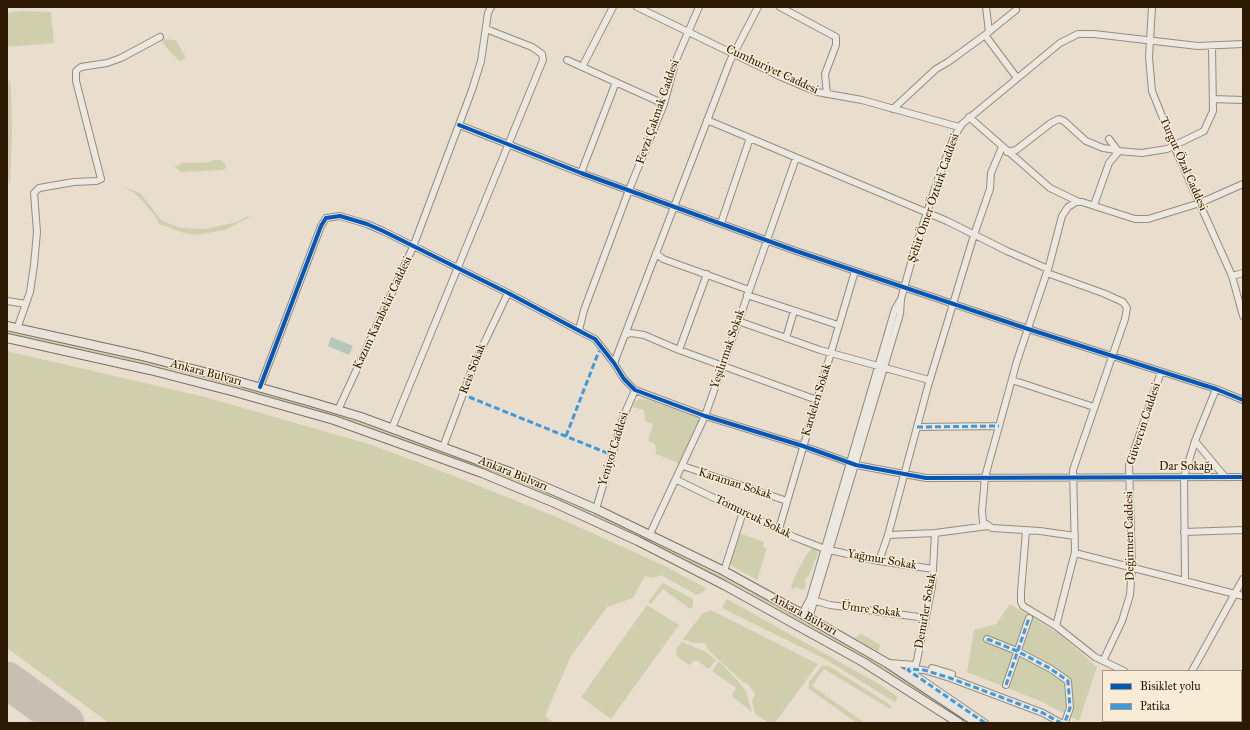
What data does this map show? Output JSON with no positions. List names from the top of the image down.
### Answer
{
  "streets": {
    "main road": ["Ankara Bulvarı"],
    "street": [
      "Cumhuriyet Caddesi",
      "Fevzi Çakmak Caddesi",
      "Turgut Özal Caddesi",
      "Şehit Ömer Öztürk Caddesi",
      "Kazım Karabekir Caddesi",
      "Yeşilırmak Sokak",
      "Reis Sokak",
      "Kardelen Sokak",
      "Güvercin Caddesi",
      "Yeniyol Caddesi",
      "Dar Sokağı",
      "Karaman Sokak",
      "Tomurcuk Sokak",
      "Değirmen Caddesi",
      "Yağmur Sokak",
      "Ümre Sokak",
      "Demirler Sokak"
    ]
  },
  "crossings": [
    ["Cumhuriyet Caddesi", "Fevzi Çakmak Caddesi"],
    ["Cumhuriyet Caddesi", "Şehit Ömer Öztürk Caddesi"],
    ["Turgut Özal Caddesi", "Şehit Ömer Öztürk Caddesi"],
    ["Şehit Ömer Öztürk Caddesi", "Ankara Bulvarı"],
    ["Şehit Ömer Öztürk Caddesi", "Dar Sokağı"],
    ["Şehit Ömer Öztürk Caddesi", "Tomurcuk Sokak"],
    ["Şehit Ömer Öztürk Caddesi", "Yağmur Sokak"],
    ["Şehit Ömer Öztürk Caddesi", "Ümre Sokak"],
    ["Kazım Karabekir Caddesi", "Ankara Bulvarı"],
    ["Yeşilırmak Sokak", "Ankara Bulvarı"],
    ["Yeşilırmak Sokak", "Dar Sokağı"],
    ["Yeşilırmak Sokak", "Karaman Sokak"],
    ["Yeşilırmak Sokak", "Tomurcuk Sokak"],
    ["Reis Sokak", "Ankara Bulvarı"],
    ["Ankara Bulvarı", "Yeniyol Caddesi"],
    ["Kardelen Sokak", "Dar Sokağı"],
    ["Kardelen Sokak", "Karaman Sokak"],
    ["Kardelen Sokak", "Tomurcuk Sokak"],
    ["Güvercin Caddesi", "Dar Sokağı"],
    ["Güvercin Caddesi", "Değirmen Caddesi"],
    ["Yeniyol Caddesi", "Dar Sokağı"],
    ["Dar Sokağı", "Değirmen Caddesi"],
    ["Tomurcuk Sokak", "Yağmur Sokak"],
    ["Yağmur Sokak", "Demirler Sokak"],
    ["Ümre Sokak", "Demirler Sokak"]
  ],
  "legend": ["Bisiklet yolu", "Patika"]
}
